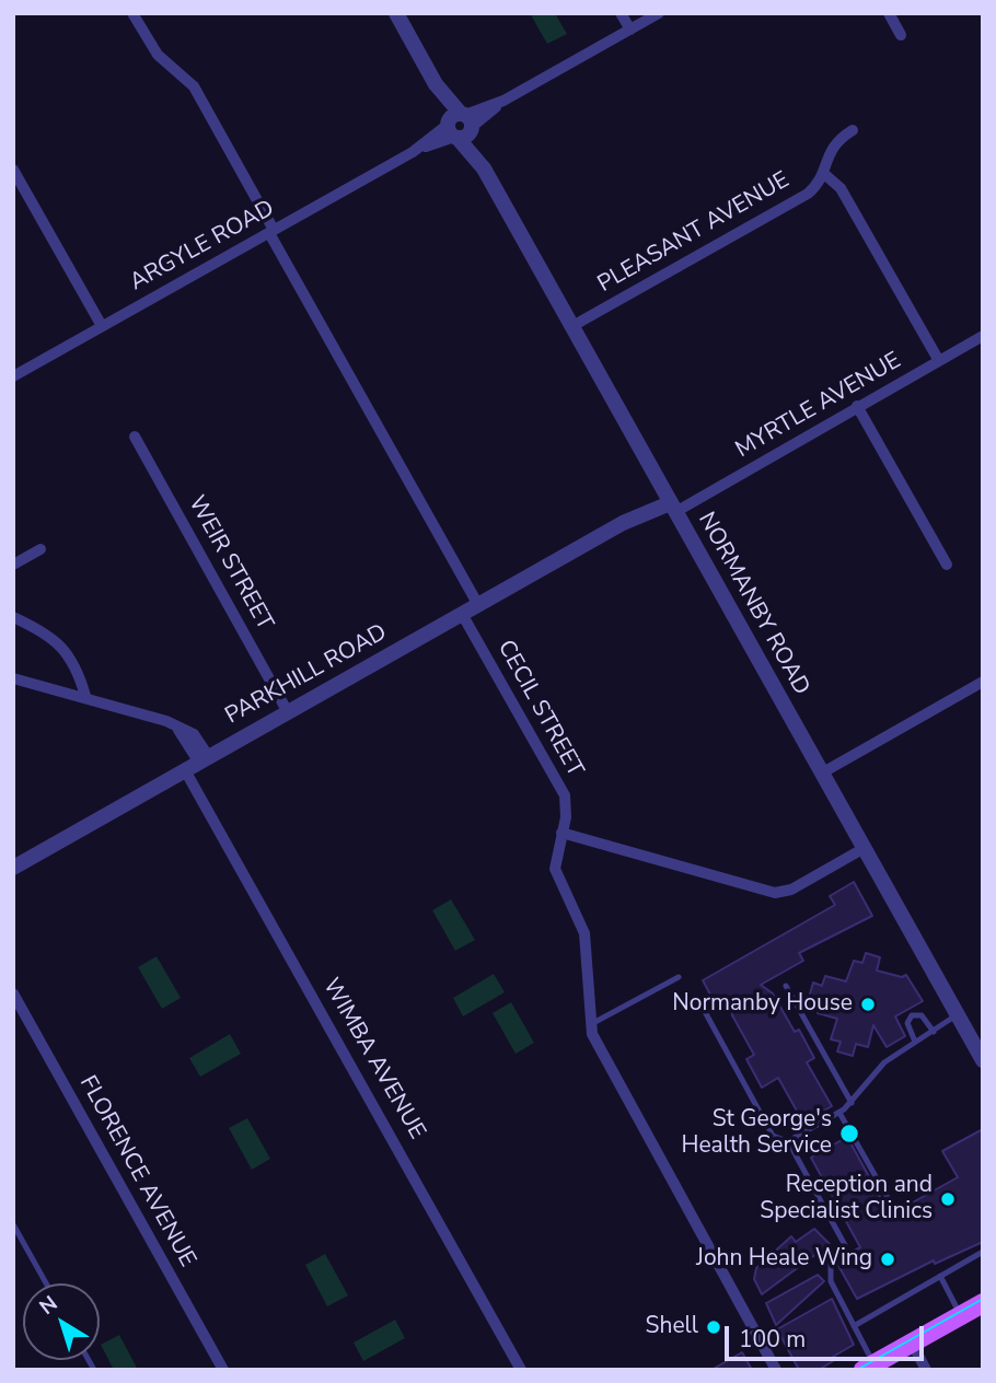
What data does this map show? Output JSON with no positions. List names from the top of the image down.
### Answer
{
  "streets": {
    "street": [
      "PLEASANT AVENUE",
      "ARGYLE ROAD",
      "MYRTLE AVENUE",
      "WEIR STREET",
      "NORMANBY ROAD",
      "PARKHILL ROAD",
      "CECIL STREET",
      "WIMBA AVENUE",
      "FLORENCE AVENUE"
    ]
  },
  "crossings": [
    ["PLEASANT AVENUE", "NORMANBY ROAD"],
    ["ARGYLE ROAD", "NORMANBY ROAD"],
    ["MYRTLE AVENUE", "NORMANBY ROAD"],
    ["MYRTLE AVENUE", "PARKHILL ROAD"],
    ["WEIR STREET", "PARKHILL ROAD"],
    ["NORMANBY ROAD", "PARKHILL ROAD"],
    ["PARKHILL ROAD", "CECIL STREET"],
    ["PARKHILL ROAD", "WIMBA AVENUE"]
  ],
  "places": [
    "Normanby House",
    "St George's Health Service",
    "Reception and Specialist Clinics",
    "John Heale Wing",
    "Shell"
  ],
  "scale_bar": "100 m",
  "north": "top left"
}
